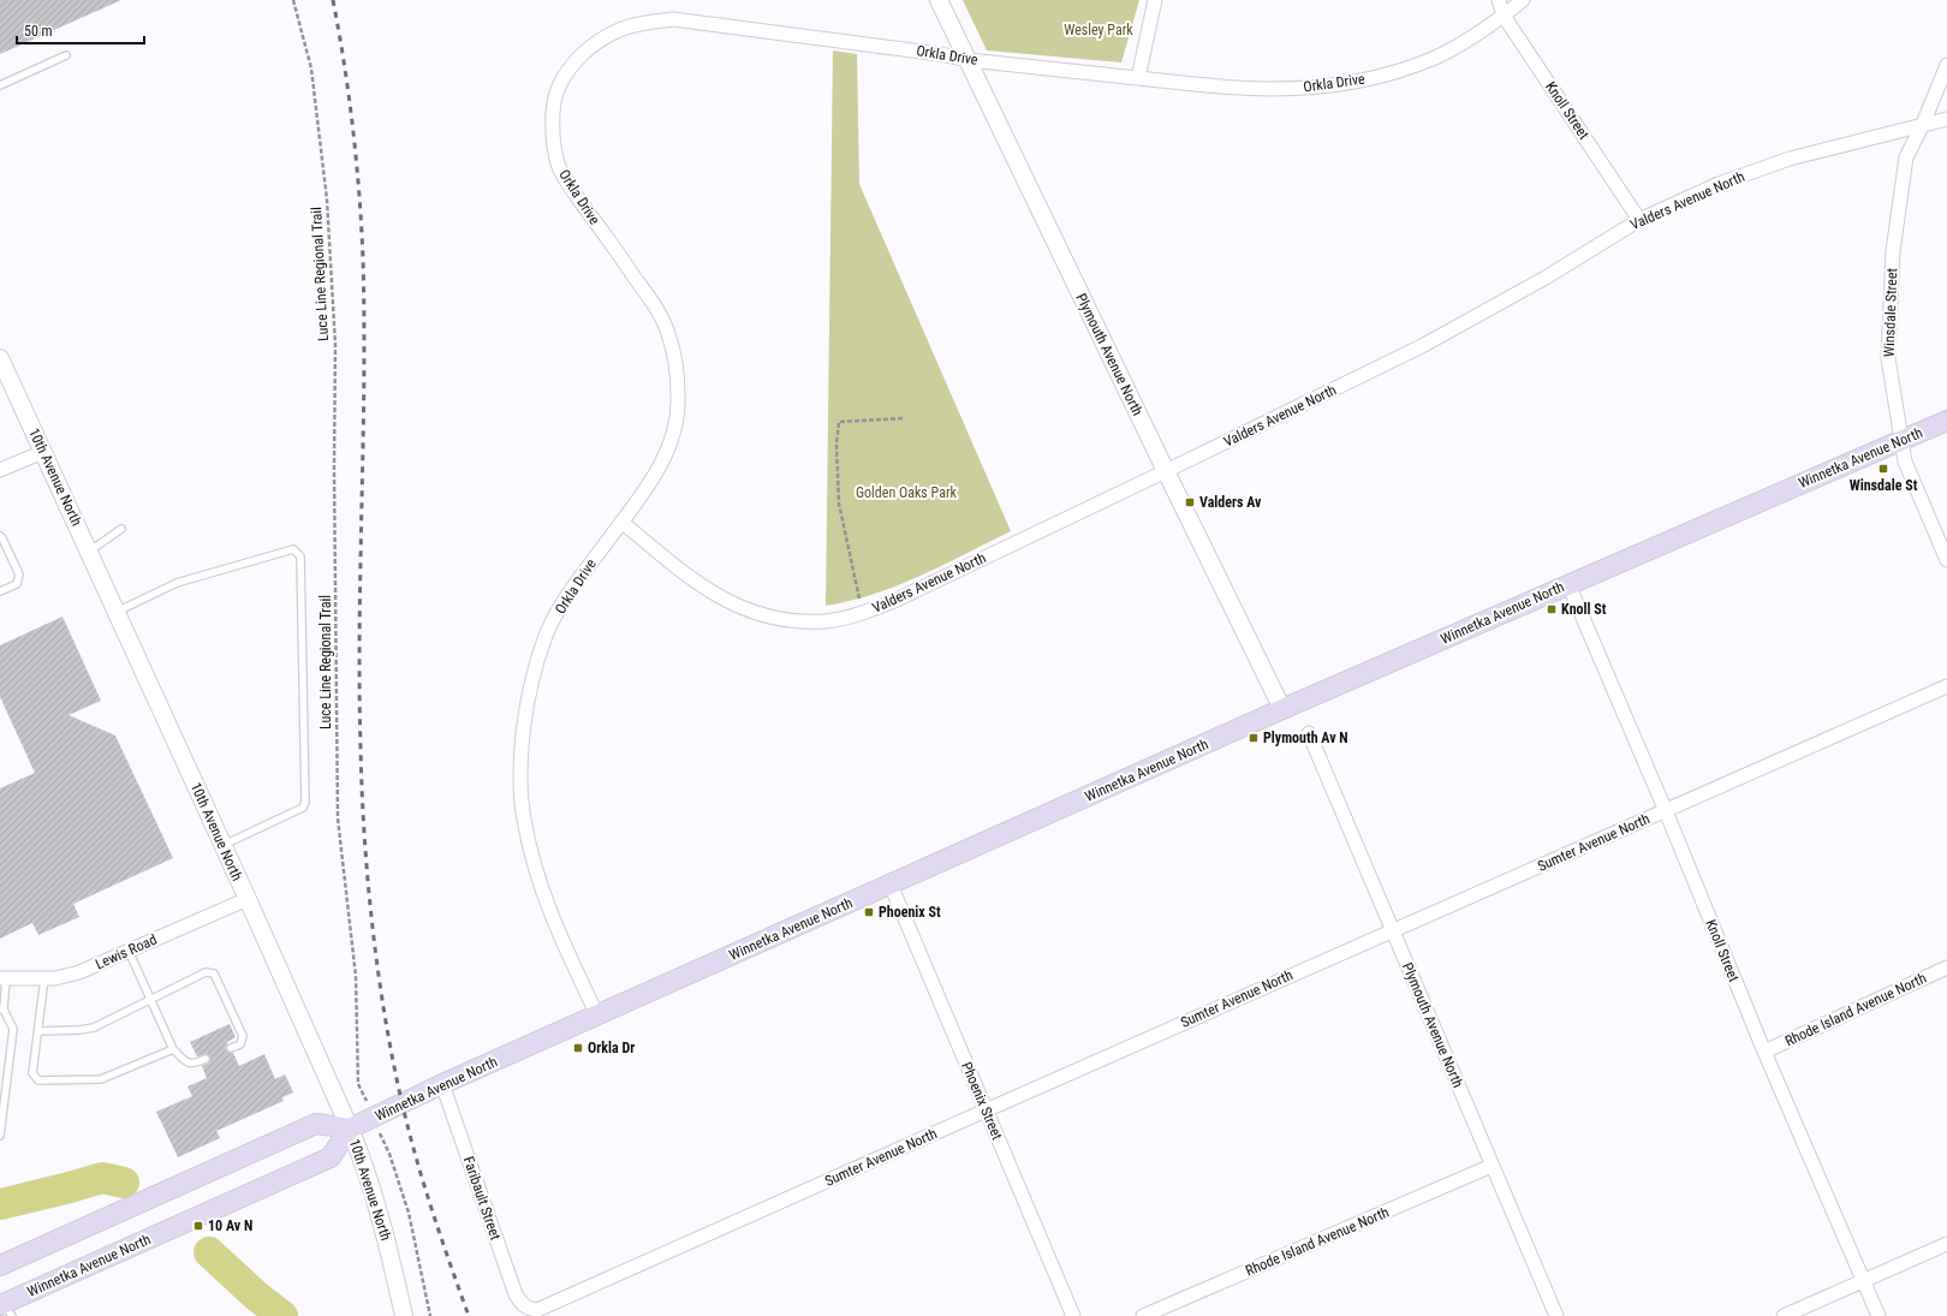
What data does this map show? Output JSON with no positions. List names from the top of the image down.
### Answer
{
  "streets": {
    "main road": ["Winnetka Avenue North"],
    "street": [
      "Orkla Drive",
      "Knoll Street",
      "Valders Avenue North",
      "Winsdale Street",
      "Plymouth Avenue North",
      "10th Avenue North",
      "Sumter Avenue North",
      "Lewis Road",
      "Rhode Island Avenue North",
      "Phoenix Street",
      "Faribault Street"
    ],
    "path": ["Luce Line Regional Trail"]
  },
  "crossings": [
    ["Orkla Drive", "Knoll Street"],
    ["Orkla Drive", "Valders Avenue North"],
    ["Orkla Drive", "Plymouth Avenue North"],
    ["Orkla Drive", "Winnetka Avenue North"],
    ["Knoll Street", "Valders Avenue North"],
    ["Knoll Street", "Winnetka Avenue North"],
    ["Knoll Street", "Sumter Avenue North"],
    ["Knoll Street", "Rhode Island Avenue North"],
    ["Valders Avenue North", "Winsdale Street"],
    ["Valders Avenue North", "Plymouth Avenue North"],
    ["Luce Line Regional Trail", "Winnetka Avenue North"],
    ["Winsdale Street", "Winnetka Avenue North"],
    ["Plymouth Avenue North", "Winnetka Avenue North"],
    ["Plymouth Avenue North", "Sumter Avenue North"],
    ["Plymouth Avenue North", "Rhode Island Avenue North"],
    ["Winnetka Avenue North", "10th Avenue North"],
    ["Winnetka Avenue North", "Phoenix Street"],
    ["Winnetka Avenue North", "Faribault Street"],
    ["10th Avenue North", "Lewis Road"],
    ["Sumter Avenue North", "Phoenix Street"],
    ["Sumter Avenue North", "Faribault Street"]
  ],
  "parks": ["Wesley Park", "Golden Oaks Park"],
  "places": {
    "transit": [
      "Winsdale St",
      "Valders Av",
      "Knoll St",
      "Plymouth Av N",
      "Phoenix St",
      "Orkla Dr",
      "10 Av N"
    ]
  },
  "scale_bar": "50 m"
}
